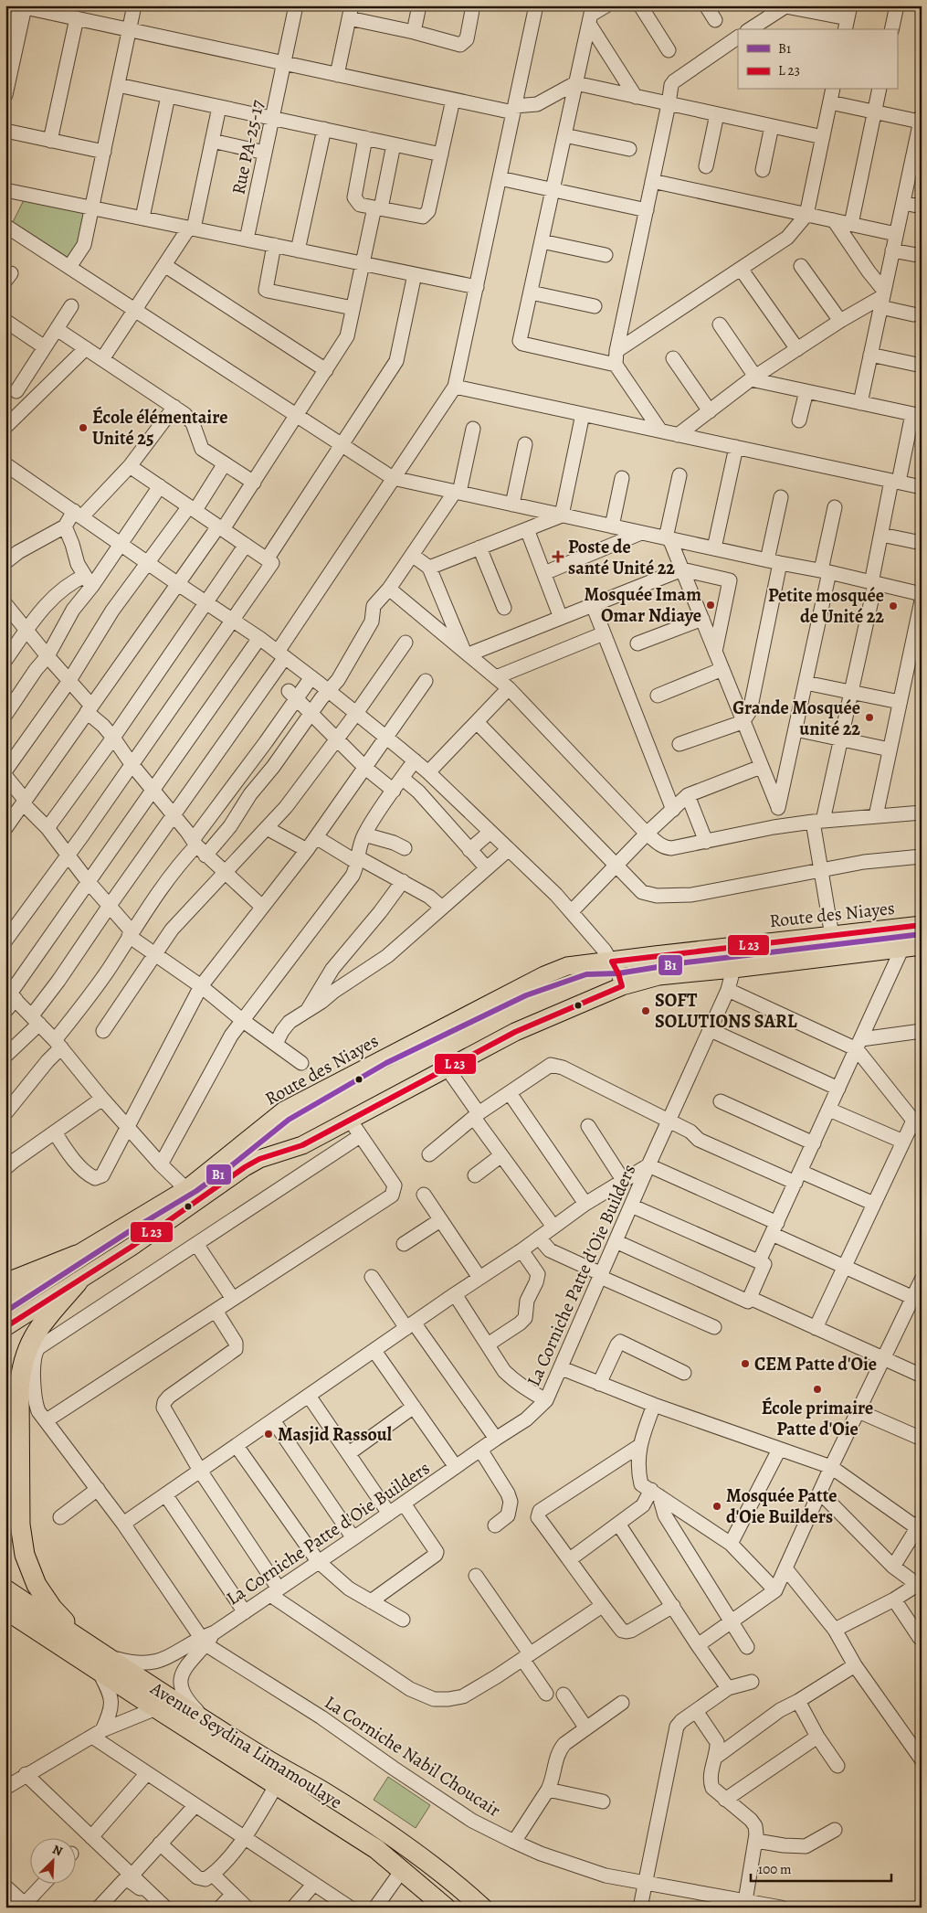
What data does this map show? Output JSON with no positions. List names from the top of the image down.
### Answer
{
  "streets": {
    "highway": ["Avenue Seydina Limamoulaye"],
    "main road": ["Route des Niayes"],
    "street": ["Rue PA-25-17", "La Corniche Patte d'Oie Builders", "La Corniche Nabil Choucair"]
  },
  "crossings": [
    ["La Corniche Patte d'Oie Builders", "La Corniche Nabil Choucair"]
  ],
  "places": {
    "other": [
      "École élémentaire Unité 25",
      "Mosquée Imam Omar Ndiaye",
      "Petite mosquée de Unité 22",
      "Grande Mosquée unité 22",
      "SOFT SOLUTIONS SARL",
      "CEM Patte d'Oie",
      "École primaire Patte d'Oie",
      "Masjid Rassoul",
      "Mosquée Patte d'Oie Builders"
    ],
    "health": ["Poste de santé Unité 22"]
  },
  "lines": ["transit line B1"],
  "legend": ["B1", "L 23"],
  "scale_bar": "100 m",
  "north": "top right"
}
